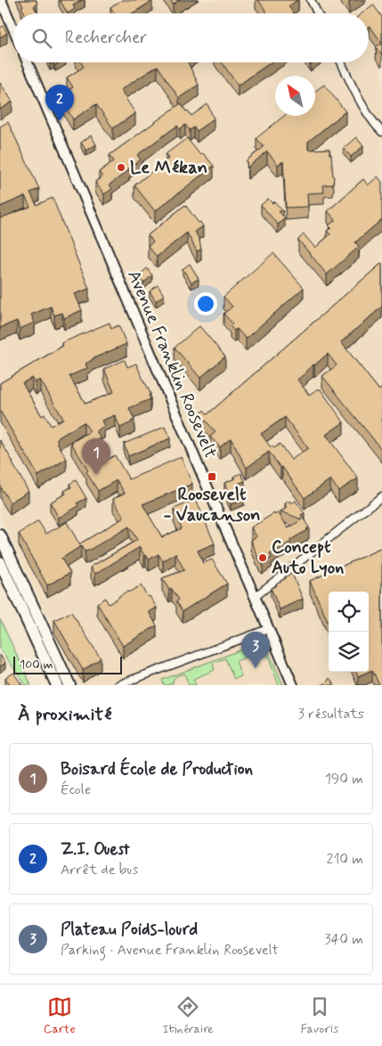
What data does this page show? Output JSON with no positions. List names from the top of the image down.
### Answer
{
  "streets": {
    "street": ["Avenue Franklin Roosevelt"]
  },
  "places": {
    "other": ["Le Mékan", "Concept Auto Lyon"],
    "transit": ["Roosevelt - Vaucanson"]
  },
  "scale_bar": "100 m",
  "north": "top left",
  "page": {
    "search": "Rechercher",
    "pins": ["2", "1", "3"],
    "scale": "100 m",
    "heading": ["À proximité", "3 résultats"],
    "list": [
      {
        "mark": "1",
        "name": "Boisard École de Production",
        "note": "École",
        "value": "190 m"
      },
      {
        "mark": "2",
        "name": "Z.I. Ouest",
        "note": "Arrêt de bus",
        "value": "210 m"
      },
      {
        "mark": "3",
        "name": "Plateau Poids-lourd",
        "note": "Parking · Avenue Franklin Roosevelt",
        "value": "340 m"
      }
    ],
    "nav": ["Carte", "Itinéraire", "Favoris"]
  }
}
